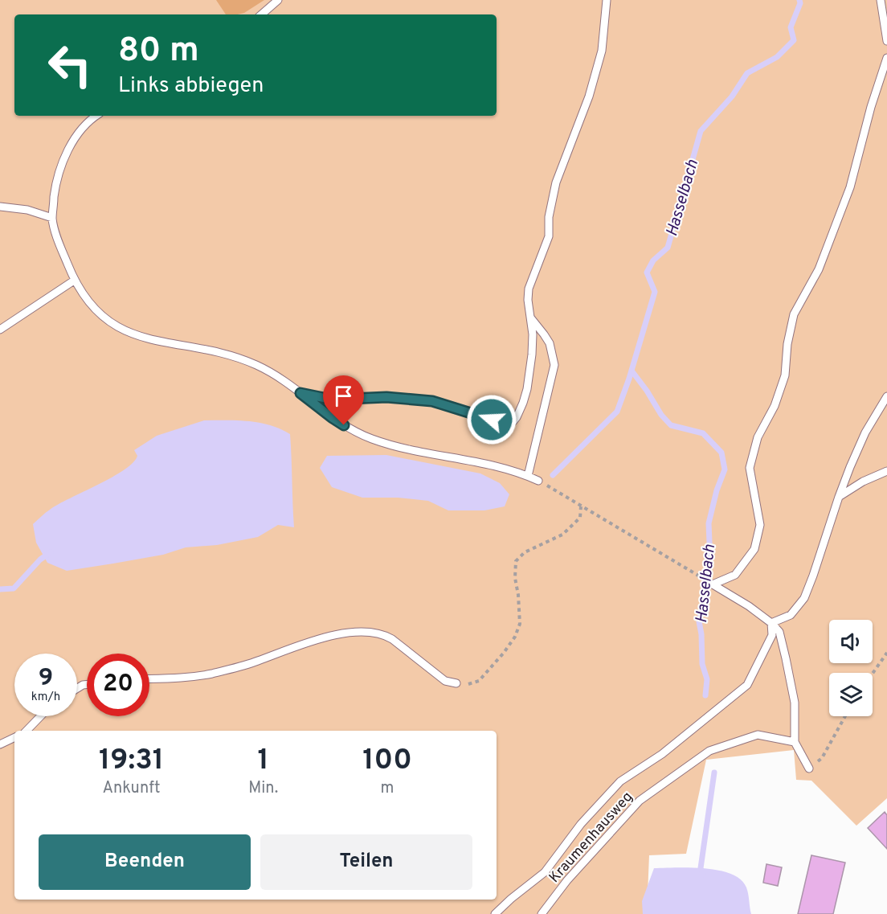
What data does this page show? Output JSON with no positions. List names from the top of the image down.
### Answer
{
  "streets": {
    "lane": ["Kraumenhausweg"]
  },
  "water": ["Hasselbach"],
  "page": {
    "turn": ["80 m", "Links abbiegen"],
    "speed": "9 km/h",
    "limit": "20",
    "eta": [
      "19:31",
      "Ankunft",
      "1",
      "Min.",
      "100",
      "m"
    ],
    "buttons": ["Beenden", "Teilen"]
  }
}
